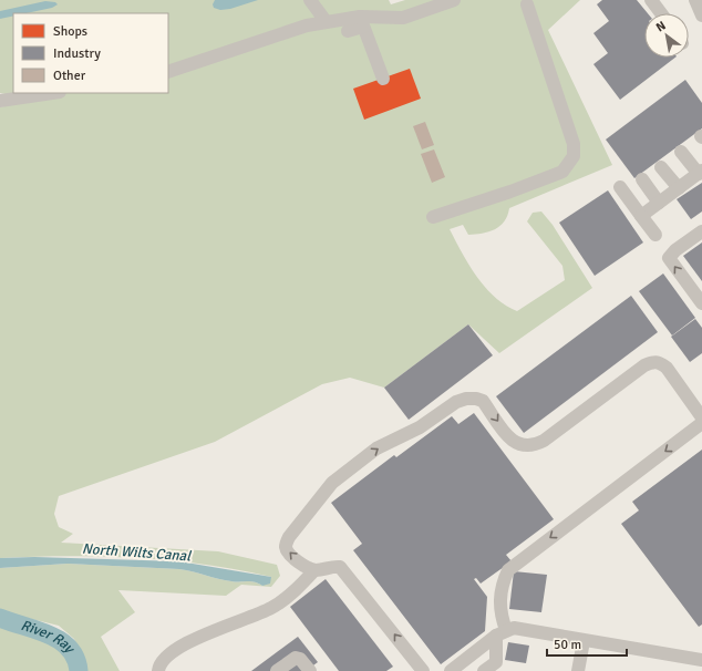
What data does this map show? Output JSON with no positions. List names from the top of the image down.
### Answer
{
  "water": ["North Wilts Canal", "River Ray"],
  "legend": ["Shops", "Industry", "Other"],
  "scale_bar": "50 m",
  "north": "top left"
}
